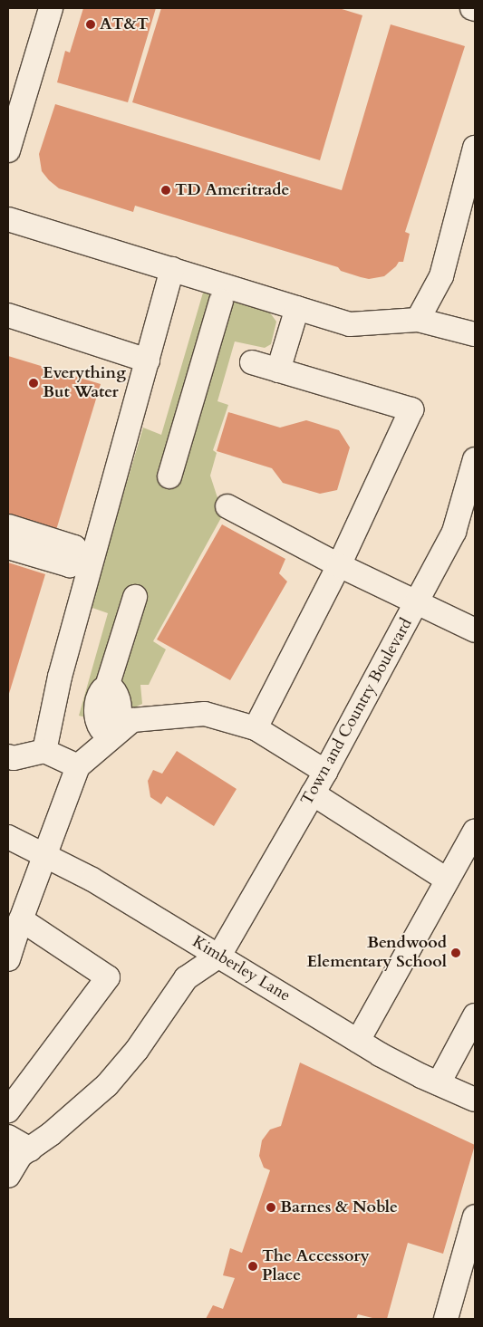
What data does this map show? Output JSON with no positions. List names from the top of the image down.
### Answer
{
  "streets": {
    "street": ["Town and Country Boulevard", "Kimberley Lane"]
  },
  "crossings": [
    ["Town and Country Boulevard", "Kimberley Lane"]
  ],
  "places": [
    "AT&T",
    "TD Ameritrade",
    "Everything But Water",
    "Bendwood Elementary School",
    "Barnes & Noble",
    "The Accessory Place"
  ]
}
